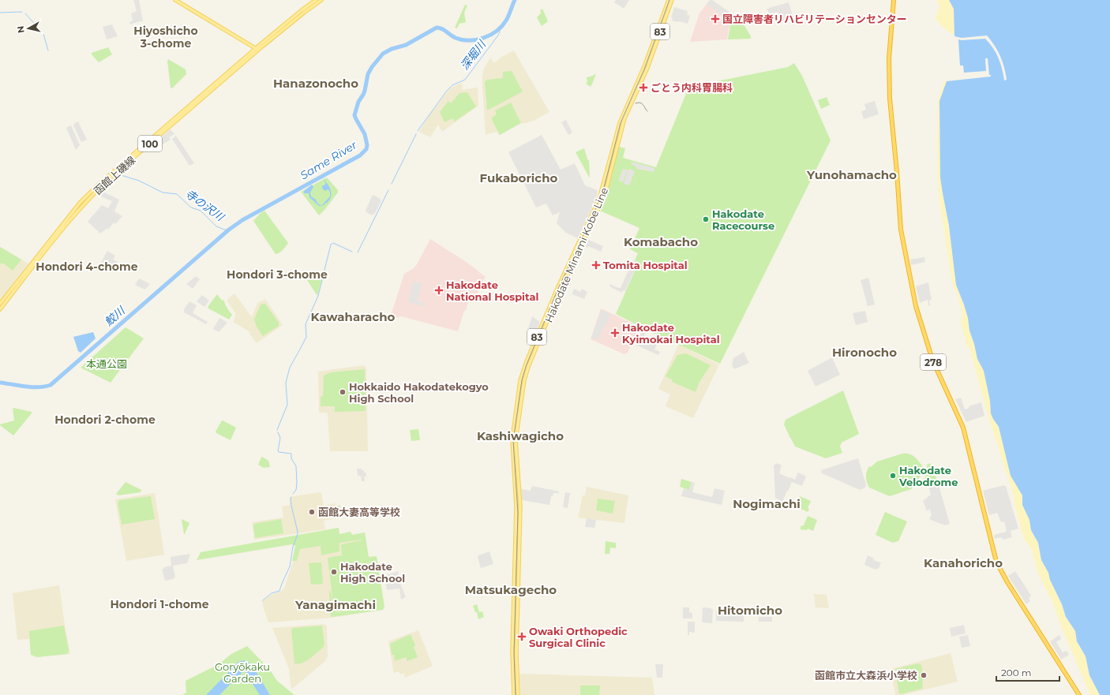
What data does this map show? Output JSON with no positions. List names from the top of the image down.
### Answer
{
  "streets": {
    "highway": ["278"],
    "main road": [
      "83",
      "100",
      "函館上磯線",
      "Hakodate Minami Kobe Line"
    ]
  },
  "districts": [
    "Hiyoshicho 3-chome",
    "Hanazonocho",
    "Yunohamacho",
    "Fukaboricho",
    "Komabacho",
    "Hondori 4-chome",
    "Hondori 3-chome",
    "Kawaharacho",
    "Hironocho",
    "Hondori 2-chome",
    "Kashiwagicho",
    "Nogimachi",
    "Kanahoricho",
    "Matsukagecho",
    "Hondori 1-chome",
    "Yanagimachi",
    "Hitomicho"
  ],
  "water": [
    "深堀川",
    "Same River",
    "寺の沢川",
    "鮫川"
  ],
  "parks": ["本通公園", "Goryōkaku Garden"],
  "places": {
    "health": [
      "国立障害者リハビリテーションセンター",
      "ごとう内科胃腸科",
      "Tomita Hospital",
      "Hakodate National Hospital",
      "Hakodate Kyimokai Hospital",
      "Owaki Orthopedic Surgical Clinic"
    ],
    "other": [
      "Hakodate Racecourse",
      "Hokkaido Hakodatekogyo High School",
      "Hakodate Velodrome",
      "函館大妻高等学校",
      "Hakodate High School",
      "函館市立大森浜小学校"
    ]
  },
  "scale_bar": "200 m",
  "north": "left"
}
